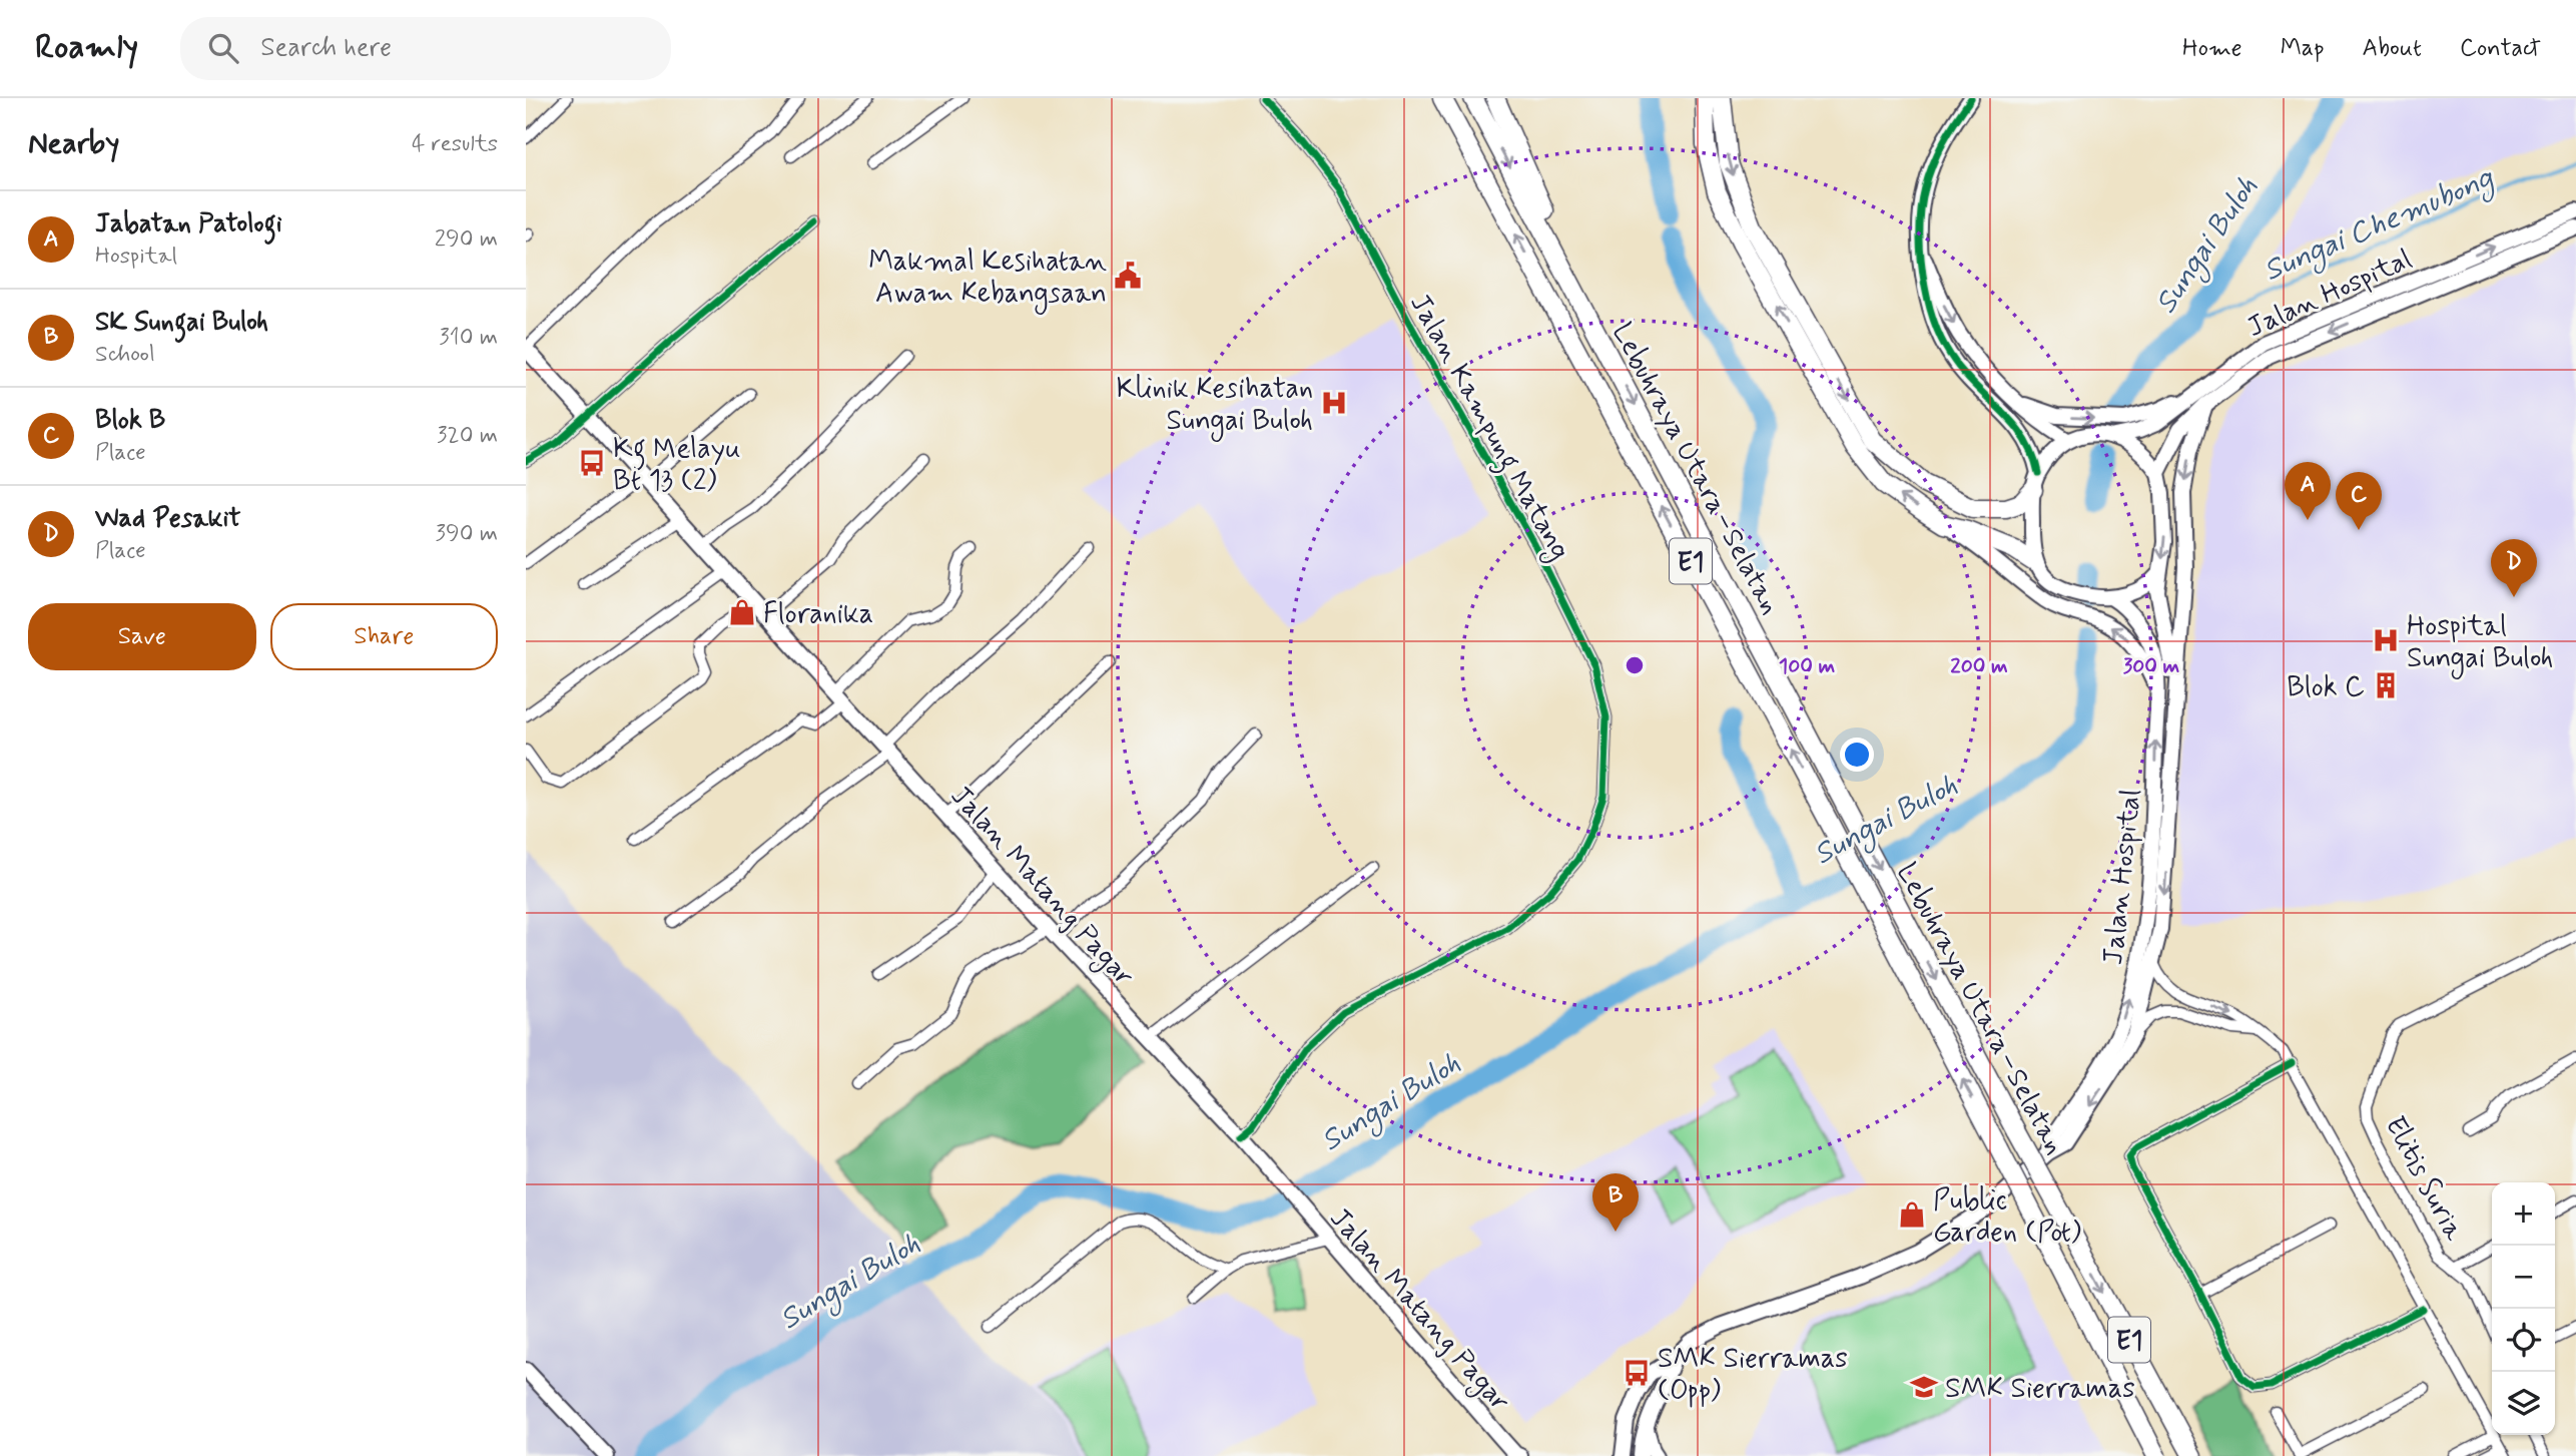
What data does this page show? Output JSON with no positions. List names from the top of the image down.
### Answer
{
  "streets": {
    "highway": ["Lebuhraya Utara–Selatan", "E1"],
    "main road": ["Jalan Hospital", "Jalan Matang Pagar"],
    "street": ["Jalan Kampung Matang", "Elitis Suria"]
  },
  "crossings": [
    ["Jalan Kampung Matang", "Jalan Matang Pagar"]
  ],
  "water": ["Sungai Chemubong", "Sungai Buloh"],
  "places": {
    "public building": ["Makmal Kesihatan Awam Kebangsaan"],
    "hospital": ["Klinik Kesihatan Sungai Buloh", "Hospital Sungai Buloh"],
    "bus stop": ["Kg Melayu Bt 13 (2)", "SMK Sierramas (Opp)"],
    "shop": ["Floranika", "Public Garden (Pot)"],
    "building": ["Blok C"],
    "school or university": ["SMK Sierramas"]
  },
  "page": {
    "header": "Roamly",
    "search": "Search here",
    "nav": [
      "Home",
      "Map",
      "About",
      "Contact"
    ],
    "heading": ["Nearby", "4 results"],
    "list": [
      {
        "mark": "A",
        "name": "Jabatan Patologi",
        "note": "Hospital",
        "value": "290 m"
      },
      {
        "mark": "B",
        "name": "SK Sungai Buloh",
        "note": "School",
        "value": "310 m"
      },
      {
        "mark": "C",
        "name": "Blok B",
        "note": "Place",
        "value": "320 m"
      },
      {
        "mark": "D",
        "name": "Wad Pesakit",
        "note": "Place",
        "value": "390 m"
      }
    ],
    "pins": [
      "A",
      "C",
      "D",
      "B"
    ],
    "buttons": ["Save", "Share"],
    "map_buttons": ["+", "−"]
  },
  "rings": ["100 m", "200 m", "300 m"]
}
